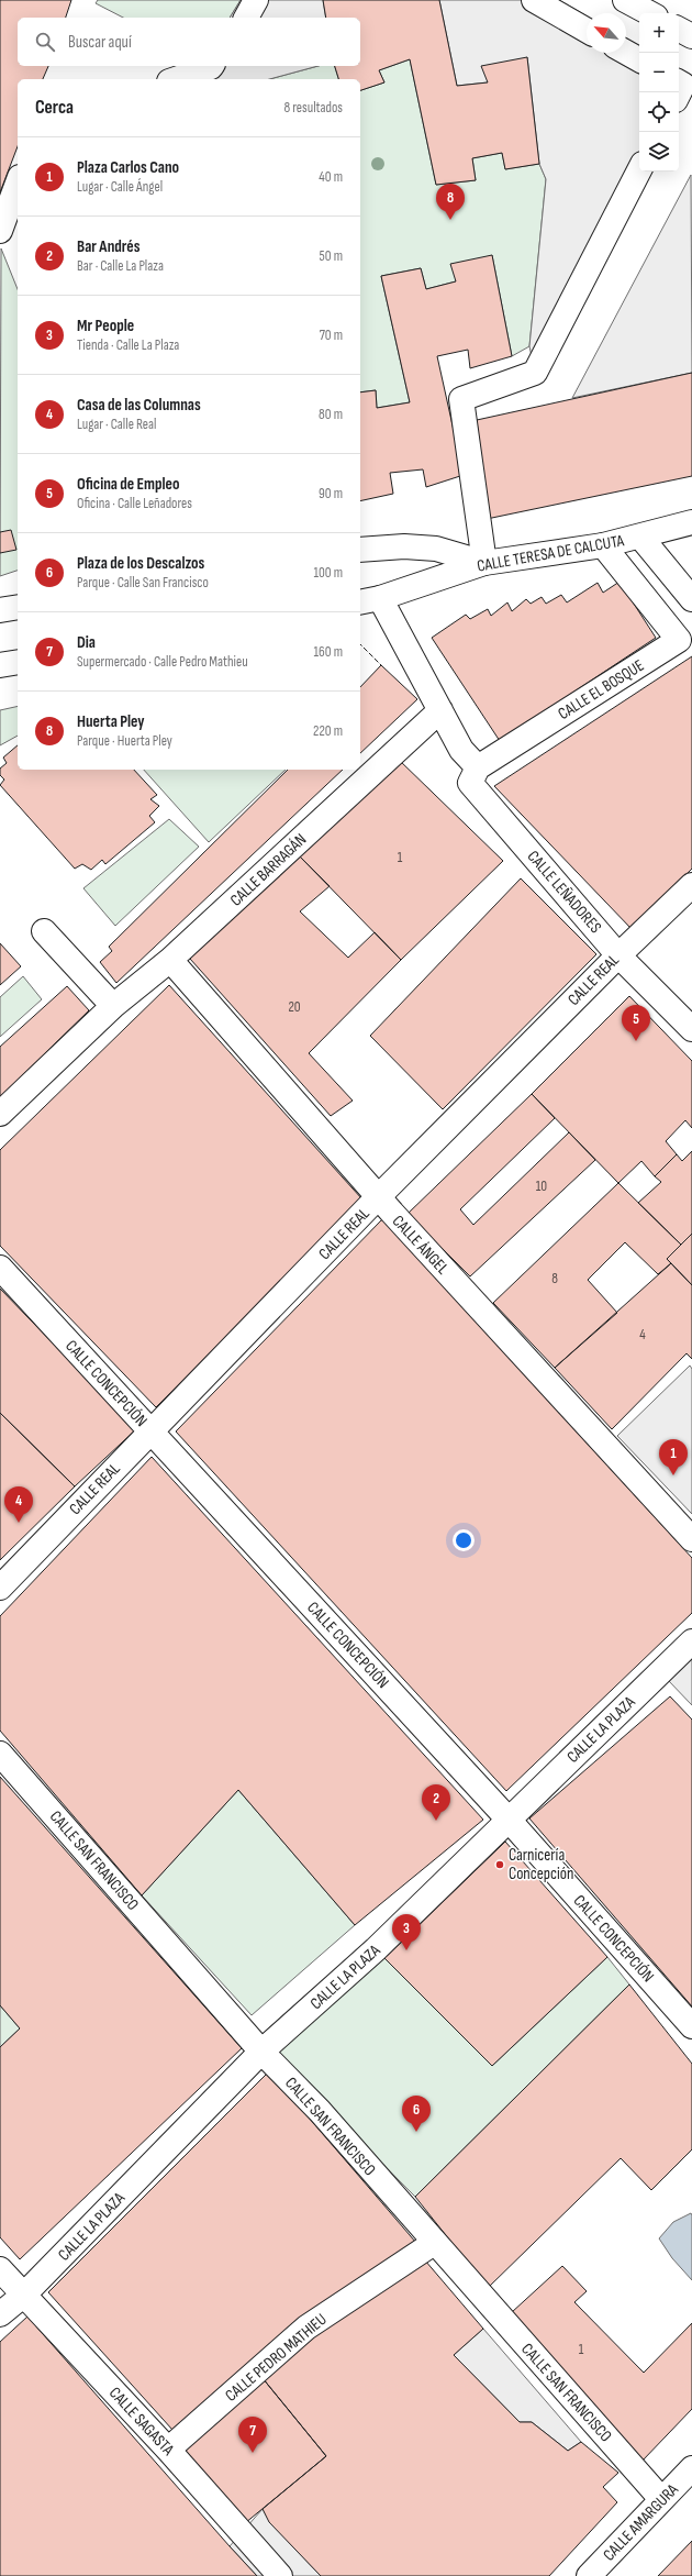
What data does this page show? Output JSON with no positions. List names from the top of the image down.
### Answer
{
  "streets": {
    "street": [
      "CALLE TERESA DE CALCUTA",
      "CALLE EL BOSQUE",
      "CALLE BARRAGÁN",
      "CALLE LEÑADORES",
      "CALLE REAL",
      "CALLE ÁNGEL",
      "CALLE CONCEPCIÓN",
      "CALLE LA PLAZA",
      "CALLE SAN FRANCISCO",
      "CALLE PEDRO MATHIEU",
      "CALLE SAGASTA",
      "CALLE AMARGURA"
    ]
  },
  "crossings": [
    ["CALLE TERESA DE CALCUTA", "CALLE EL BOSQUE"],
    ["CALLE EL BOSQUE", "CALLE LEÑADORES"],
    ["CALLE BARRAGÁN", "CALLE ÁNGEL"],
    ["CALLE LEÑADORES", "CALLE REAL"],
    ["CALLE REAL", "CALLE ÁNGEL"],
    ["CALLE REAL", "CALLE CONCEPCIÓN"],
    ["CALLE CONCEPCIÓN", "CALLE LA PLAZA"],
    ["CALLE LA PLAZA", "CALLE SAN FRANCISCO"],
    ["CALLE LA PLAZA", "CALLE SAGASTA"],
    ["CALLE SAN FRANCISCO", "CALLE PEDRO MATHIEU"],
    ["CALLE SAN FRANCISCO", "CALLE AMARGURA"],
    ["CALLE PEDRO MATHIEU", "CALLE SAGASTA"]
  ],
  "places": ["Carnicería Concepción"],
  "house_numbers": [
    "1",
    "20",
    "10",
    "8",
    "4",
    "1"
  ],
  "north": "top left",
  "page": {
    "map_buttons": ["+", "−"],
    "search": "Buscar aquí",
    "heading": ["Cerca", "8 resultados"],
    "list": [
      {
        "mark": "1",
        "name": "Plaza Carlos Cano",
        "note": "Lugar · Calle Ángel",
        "value": "40 m"
      },
      {
        "mark": "2",
        "name": "Bar Andrés",
        "note": "Bar · Calle La Plaza",
        "value": "50 m"
      },
      {
        "mark": "3",
        "name": "Mr People",
        "note": "Tienda · Calle La Plaza",
        "value": "70 m"
      },
      {
        "mark": "4",
        "name": "Casa de las Columnas",
        "note": "Lugar · Calle Real",
        "value": "80 m"
      },
      {
        "mark": "5",
        "name": "Oficina de Empleo",
        "note": "Oficina · Calle Leñadores",
        "value": "90 m"
      },
      {
        "mark": "6",
        "name": "Plaza de los Descalzos",
        "note": "Parque · Calle San Francisco",
        "value": "100 m"
      },
      {
        "mark": "7",
        "name": "Dia",
        "note": "Supermercado · Calle Pedro Mathieu",
        "value": "160 m"
      },
      {
        "mark": "8",
        "name": "Huerta Pley",
        "note": "Parque · Huerta Pley",
        "value": "220 m"
      }
    ],
    "pins": [
      "8",
      "5",
      "1",
      "4",
      "2",
      "3",
      "6",
      "7"
    ]
  }
}
